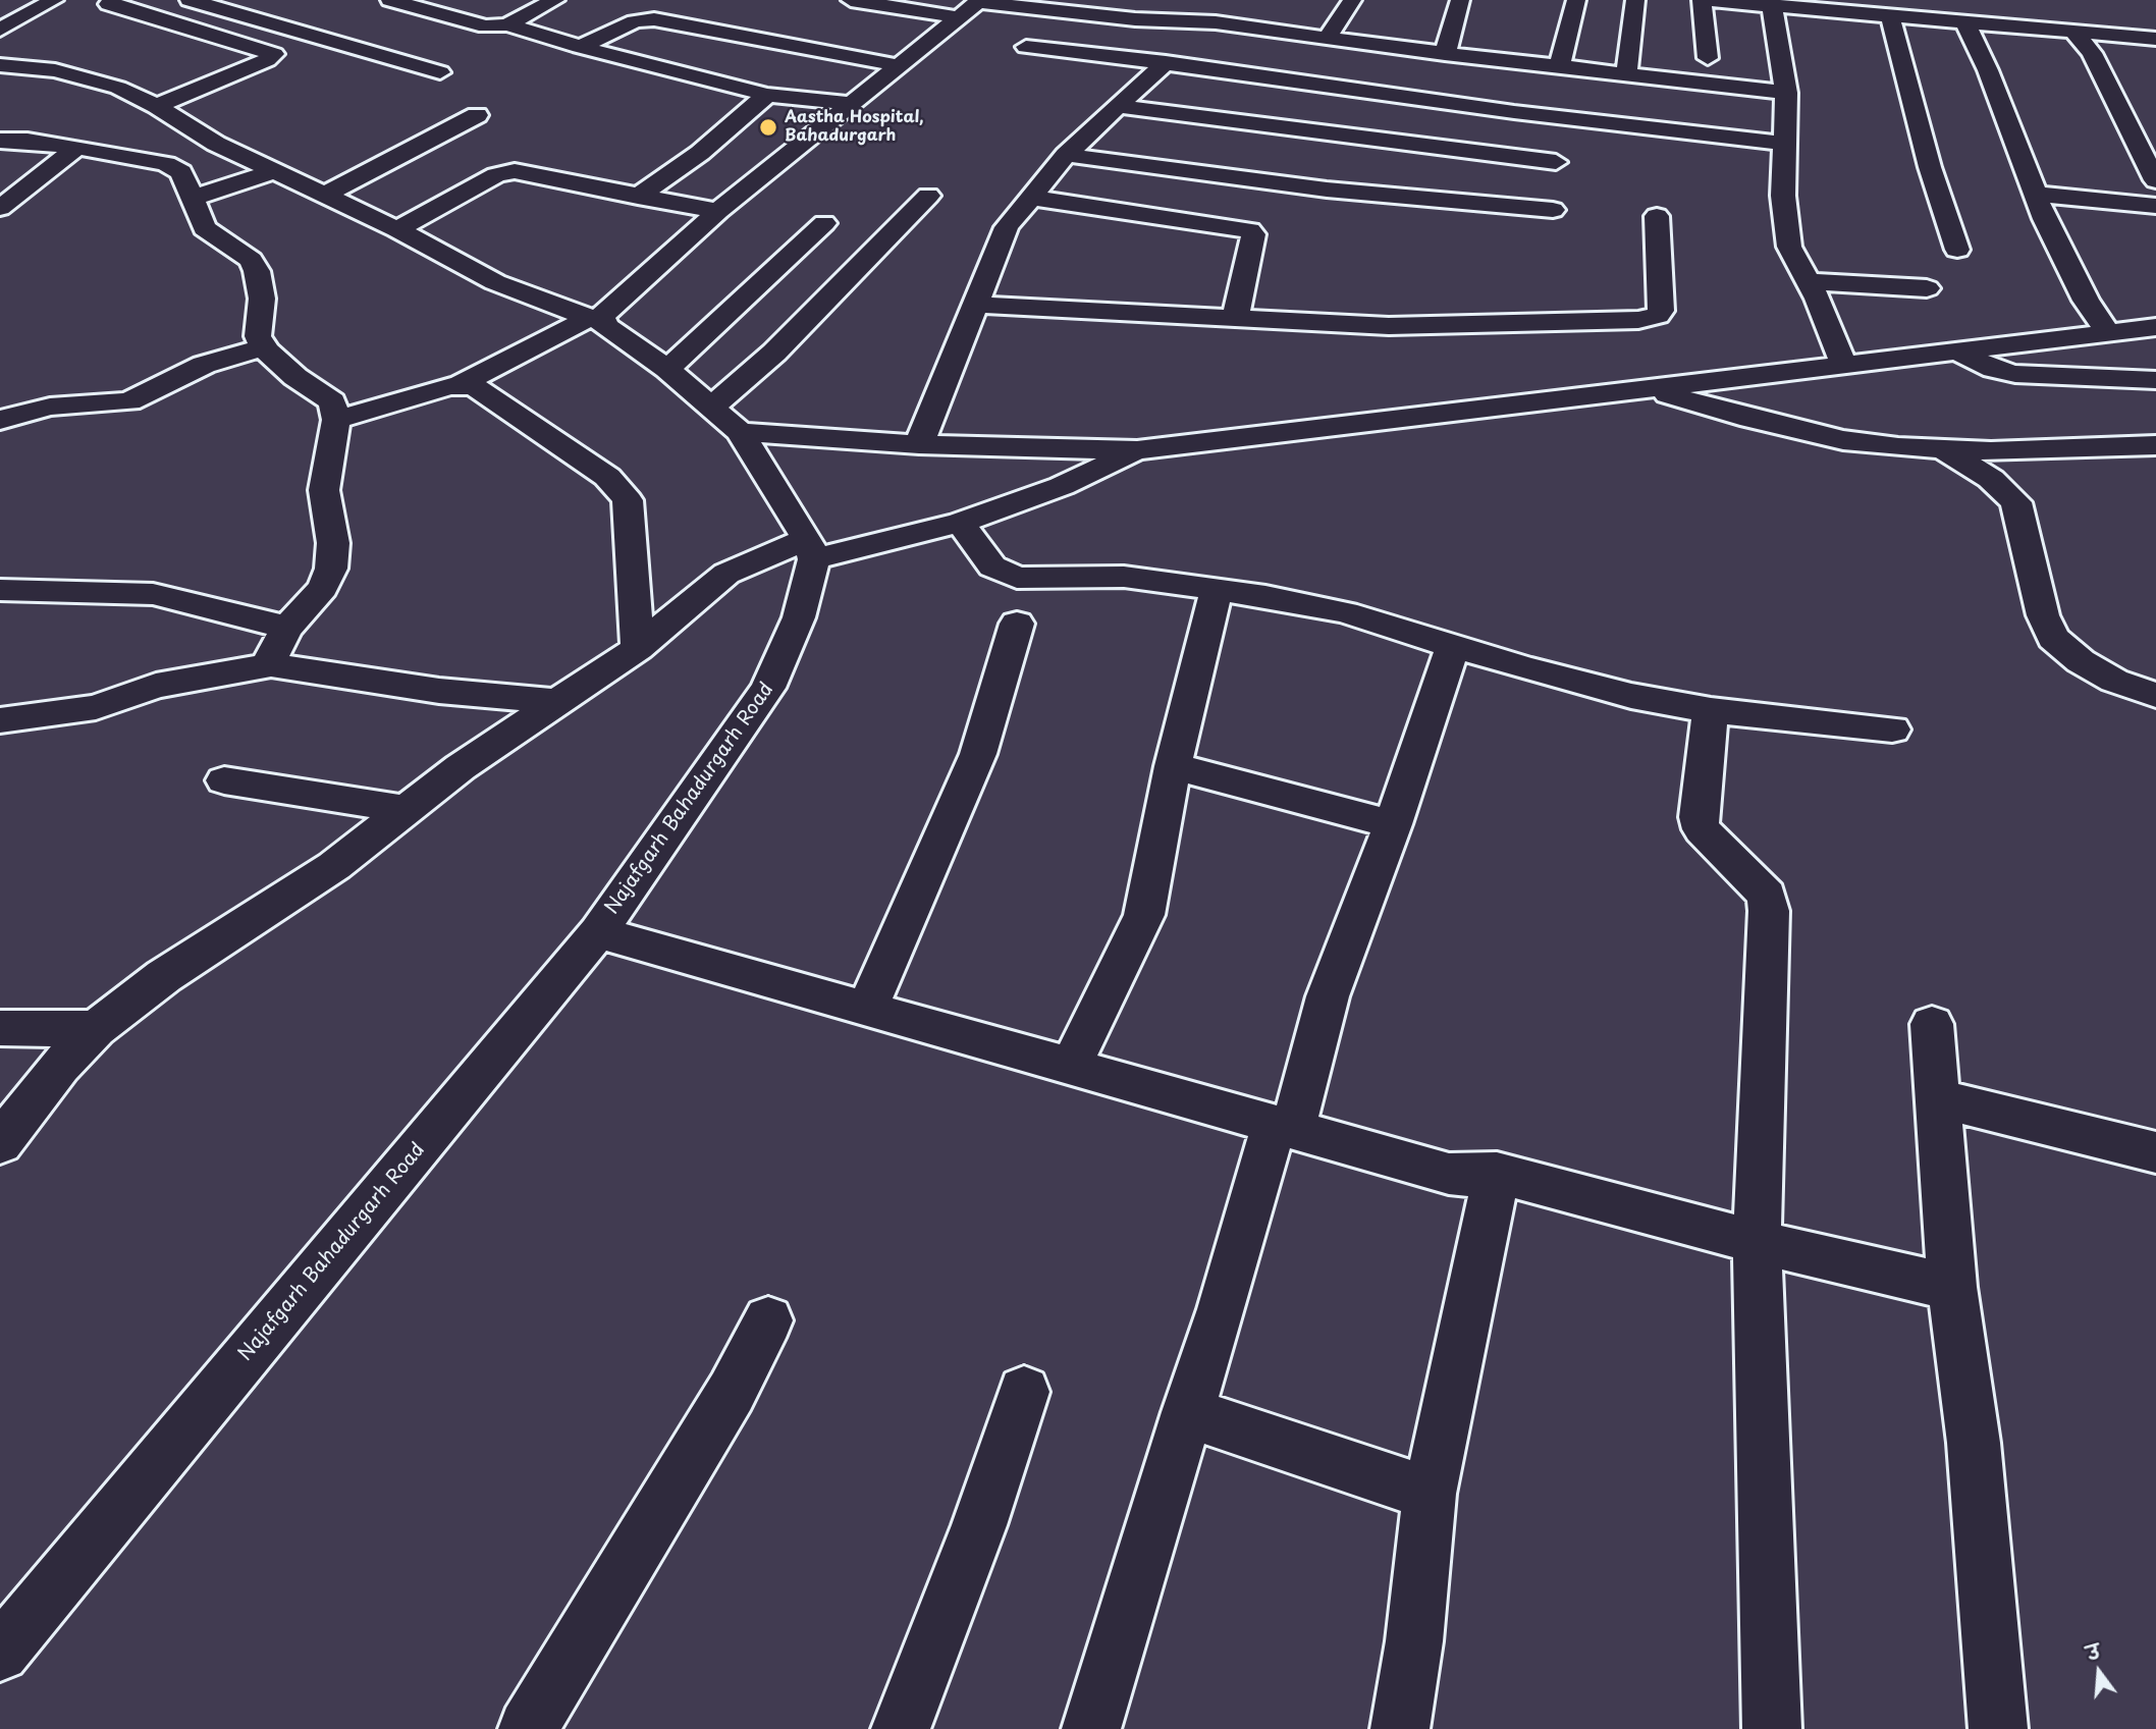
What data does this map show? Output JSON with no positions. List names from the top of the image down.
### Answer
{
  "streets": {
    "street": ["Najafgarh Bahadurgarh Road"]
  },
  "places": ["Aastha Hospital, Bahadurgarh"],
  "north": "top"
}
